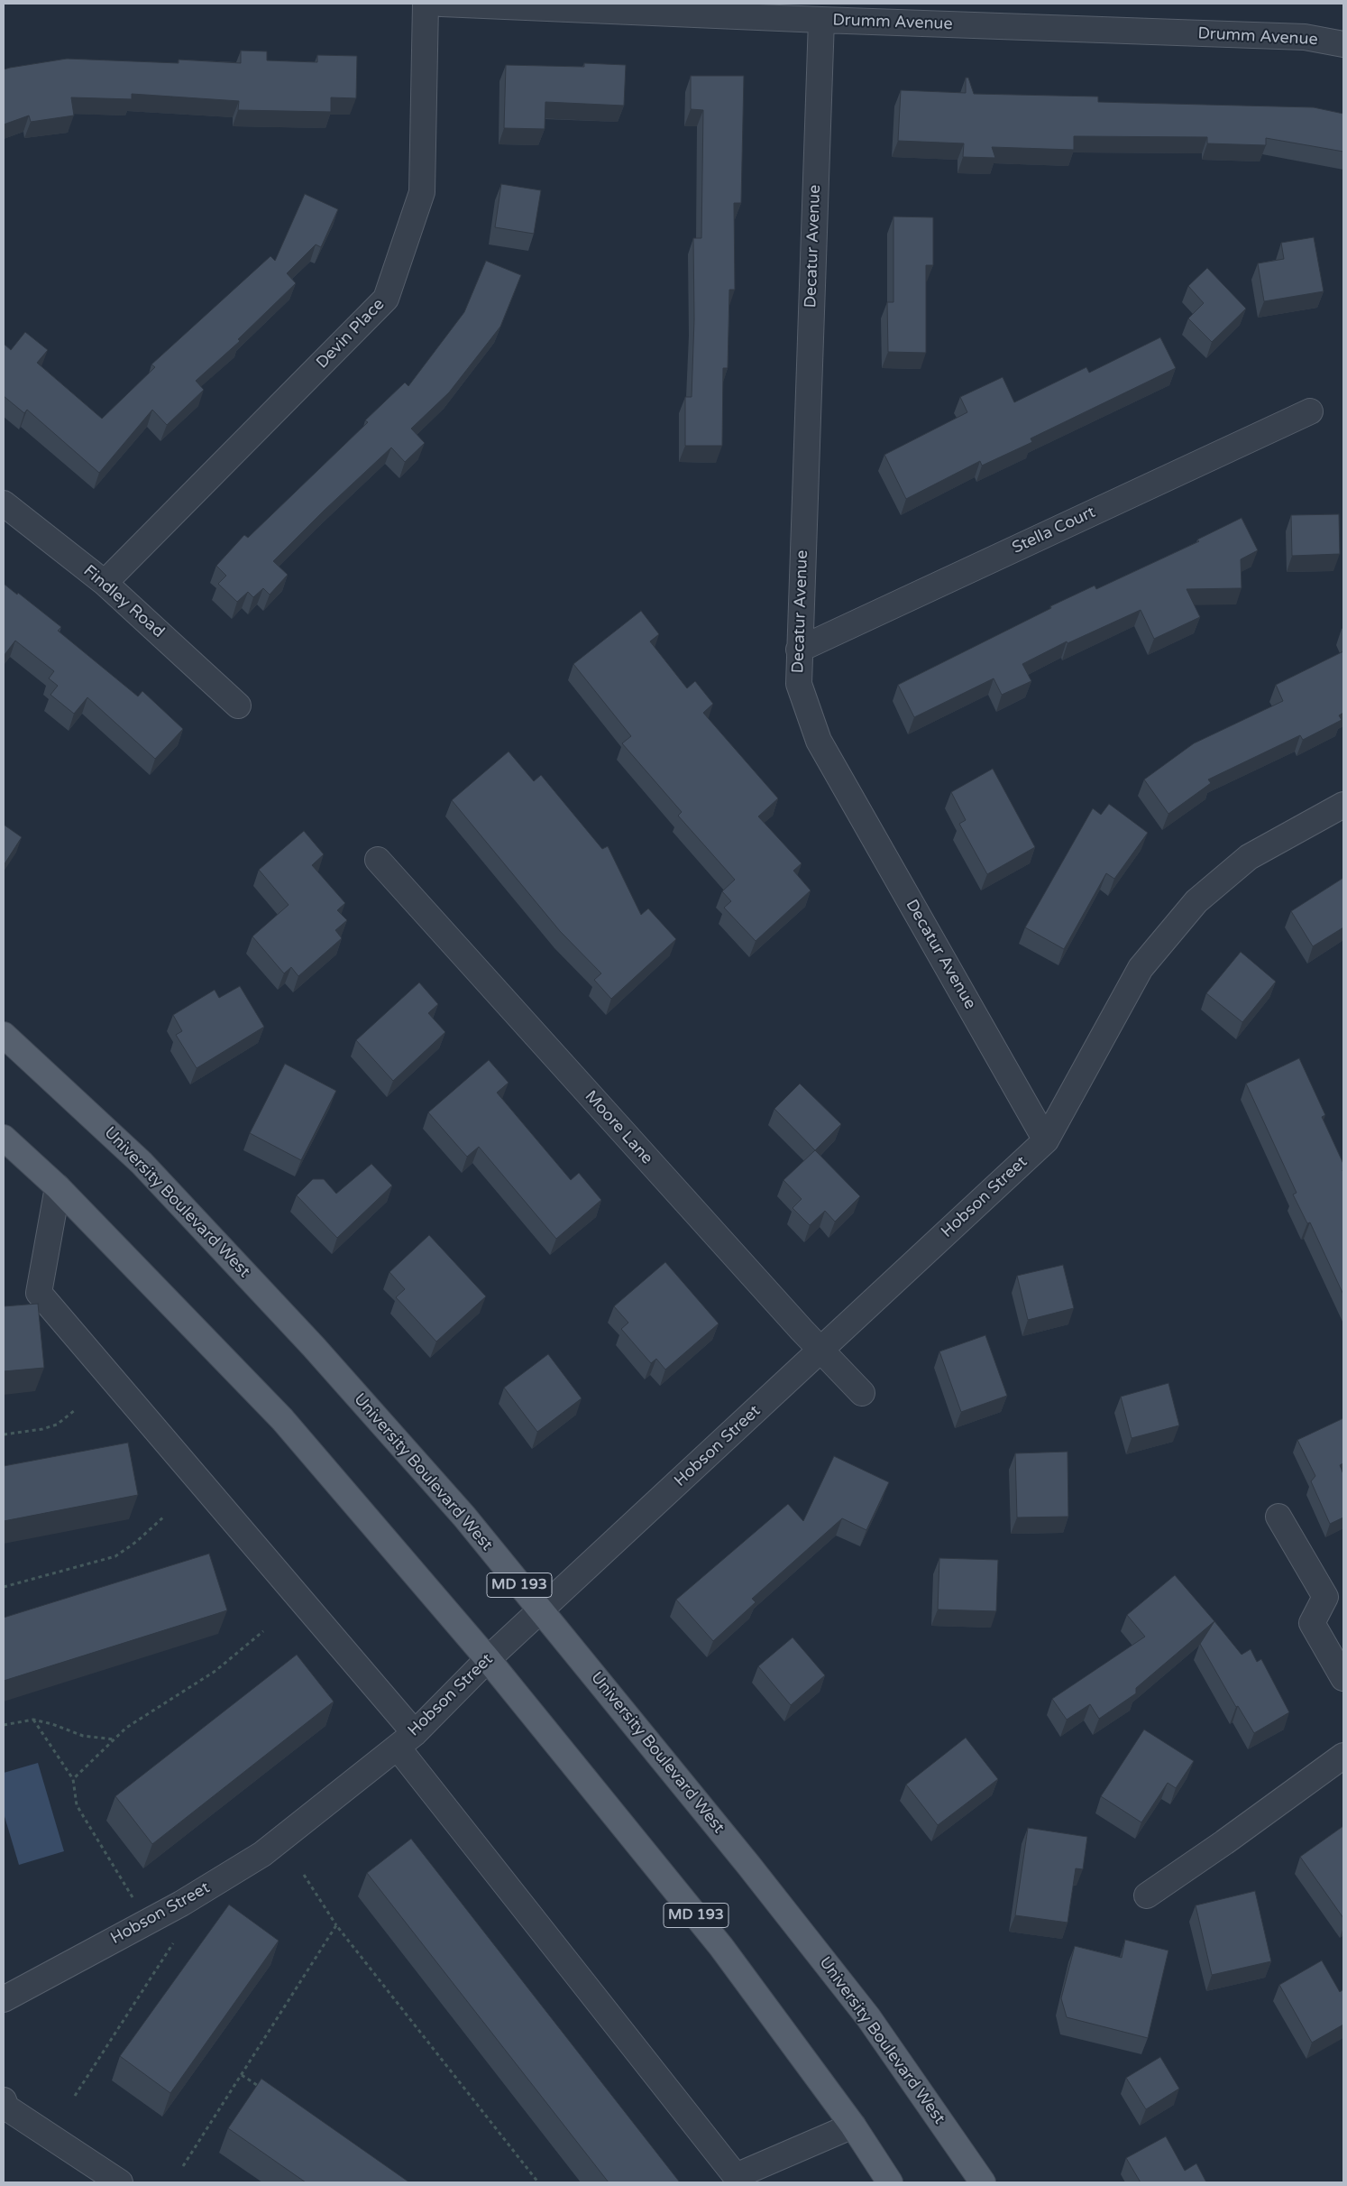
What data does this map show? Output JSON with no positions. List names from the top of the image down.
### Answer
{
  "streets": {
    "main road": ["University Boulevard West", "MD 193"],
    "street": [
      "Drumm Avenue",
      "Decatur Avenue",
      "Devin Place",
      "Stella Court",
      "Findley Road",
      "Moore Lane",
      "Hobson Street"
    ]
  },
  "crossings": [
    ["Drumm Avenue", "Decatur Avenue"],
    ["Decatur Avenue", "Stella Court"],
    ["Decatur Avenue", "Hobson Street"],
    ["Devin Place", "Findley Road"],
    ["Moore Lane", "Hobson Street"],
    ["Hobson Street", "University Boulevard West"],
    ["Hobson Street", "MD 193"]
  ]
}
